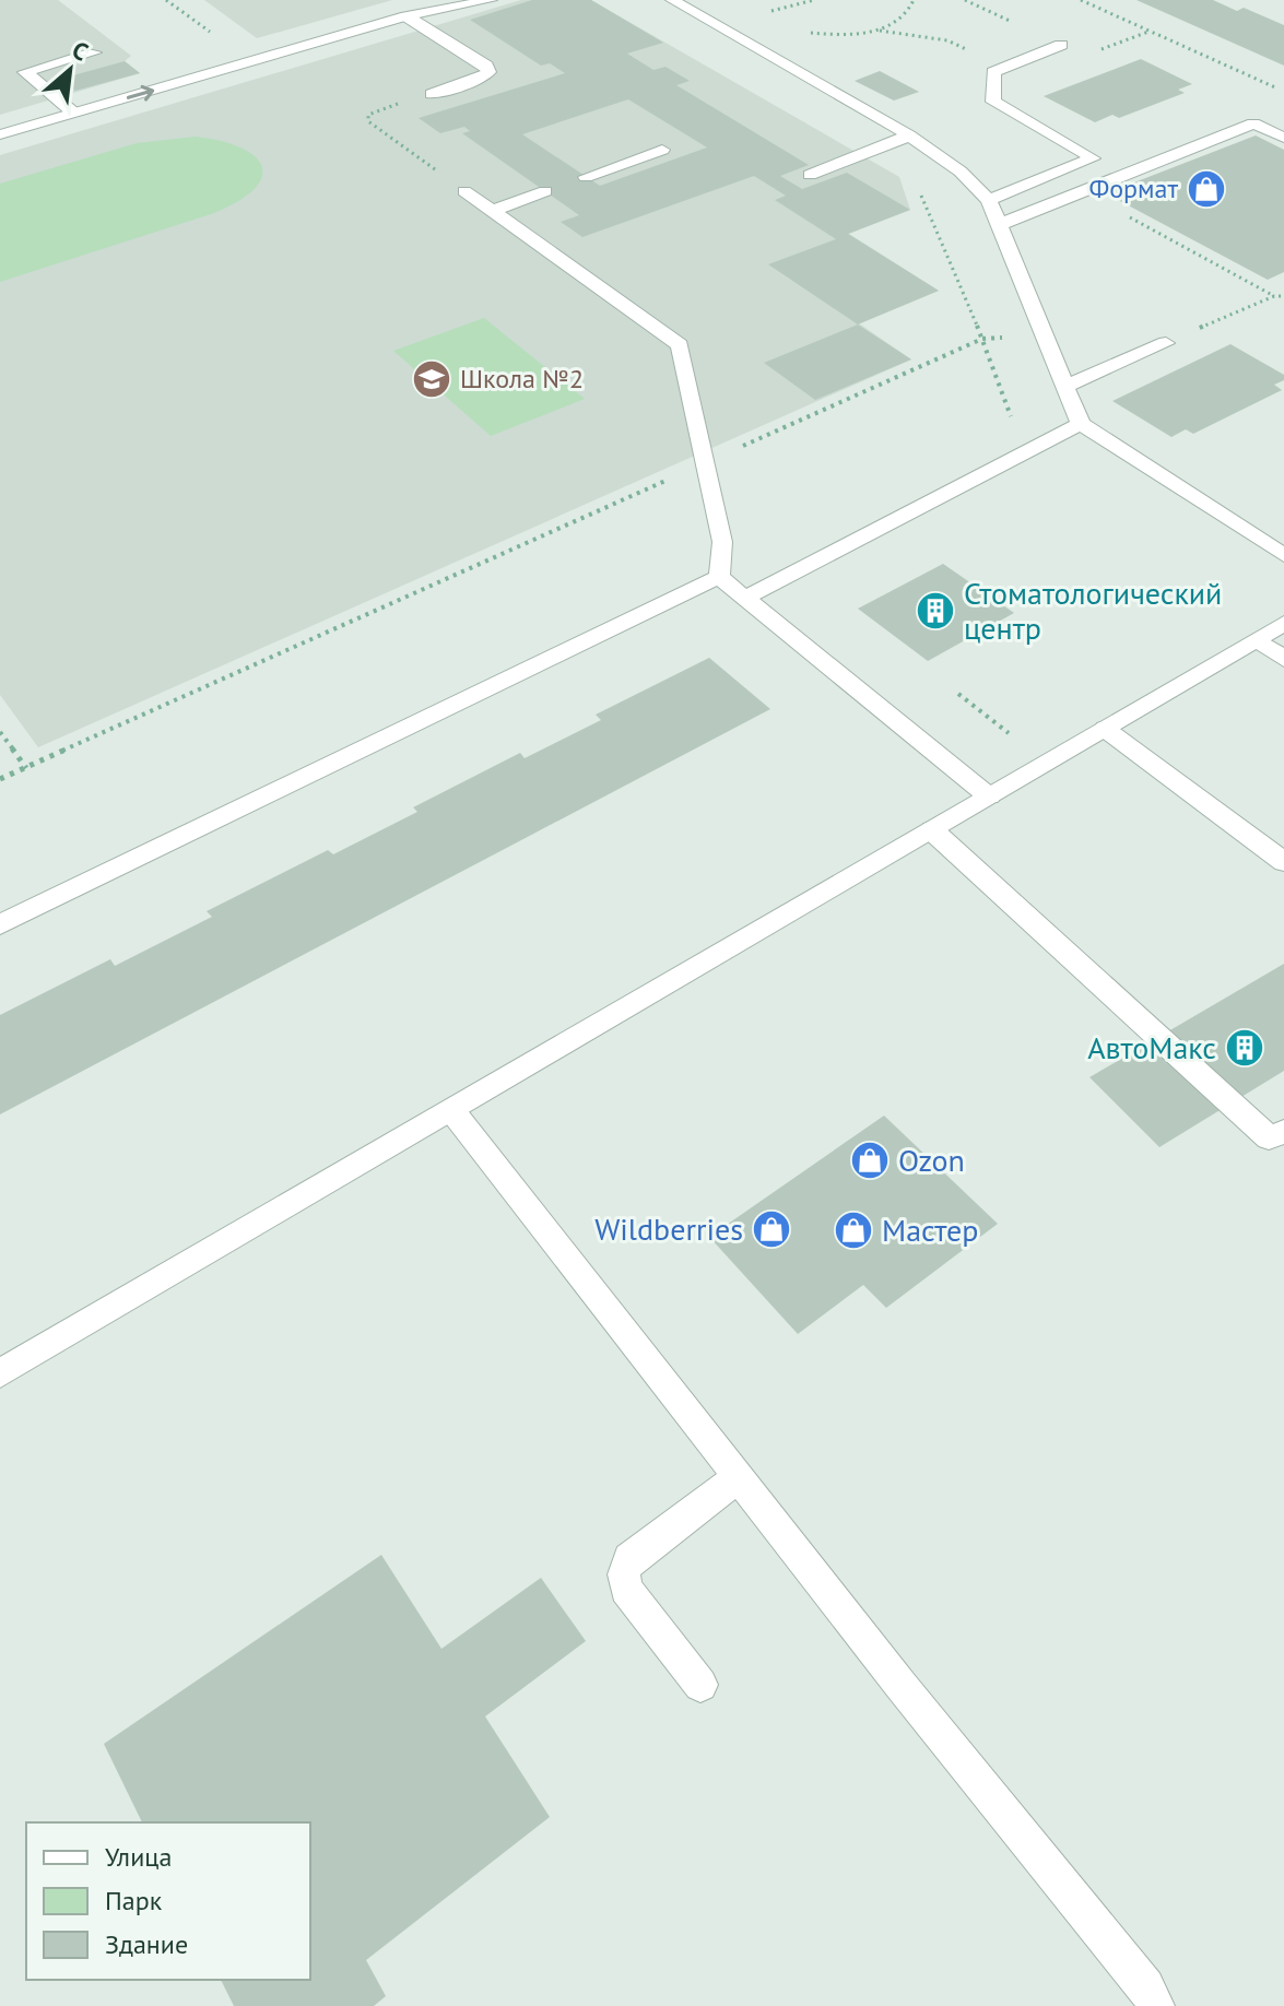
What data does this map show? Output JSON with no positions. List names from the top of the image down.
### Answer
{
  "places": {
    "shop": [
      "Формат",
      "Ozon",
      "Wildberries",
      "Мастер"
    ],
    "school or university": ["Школа №2"],
    "building": ["Стоматологический центр", "АвтоМакс"]
  },
  "legend": ["Улица", "Парк", "Здание"],
  "north": "top right"
}
